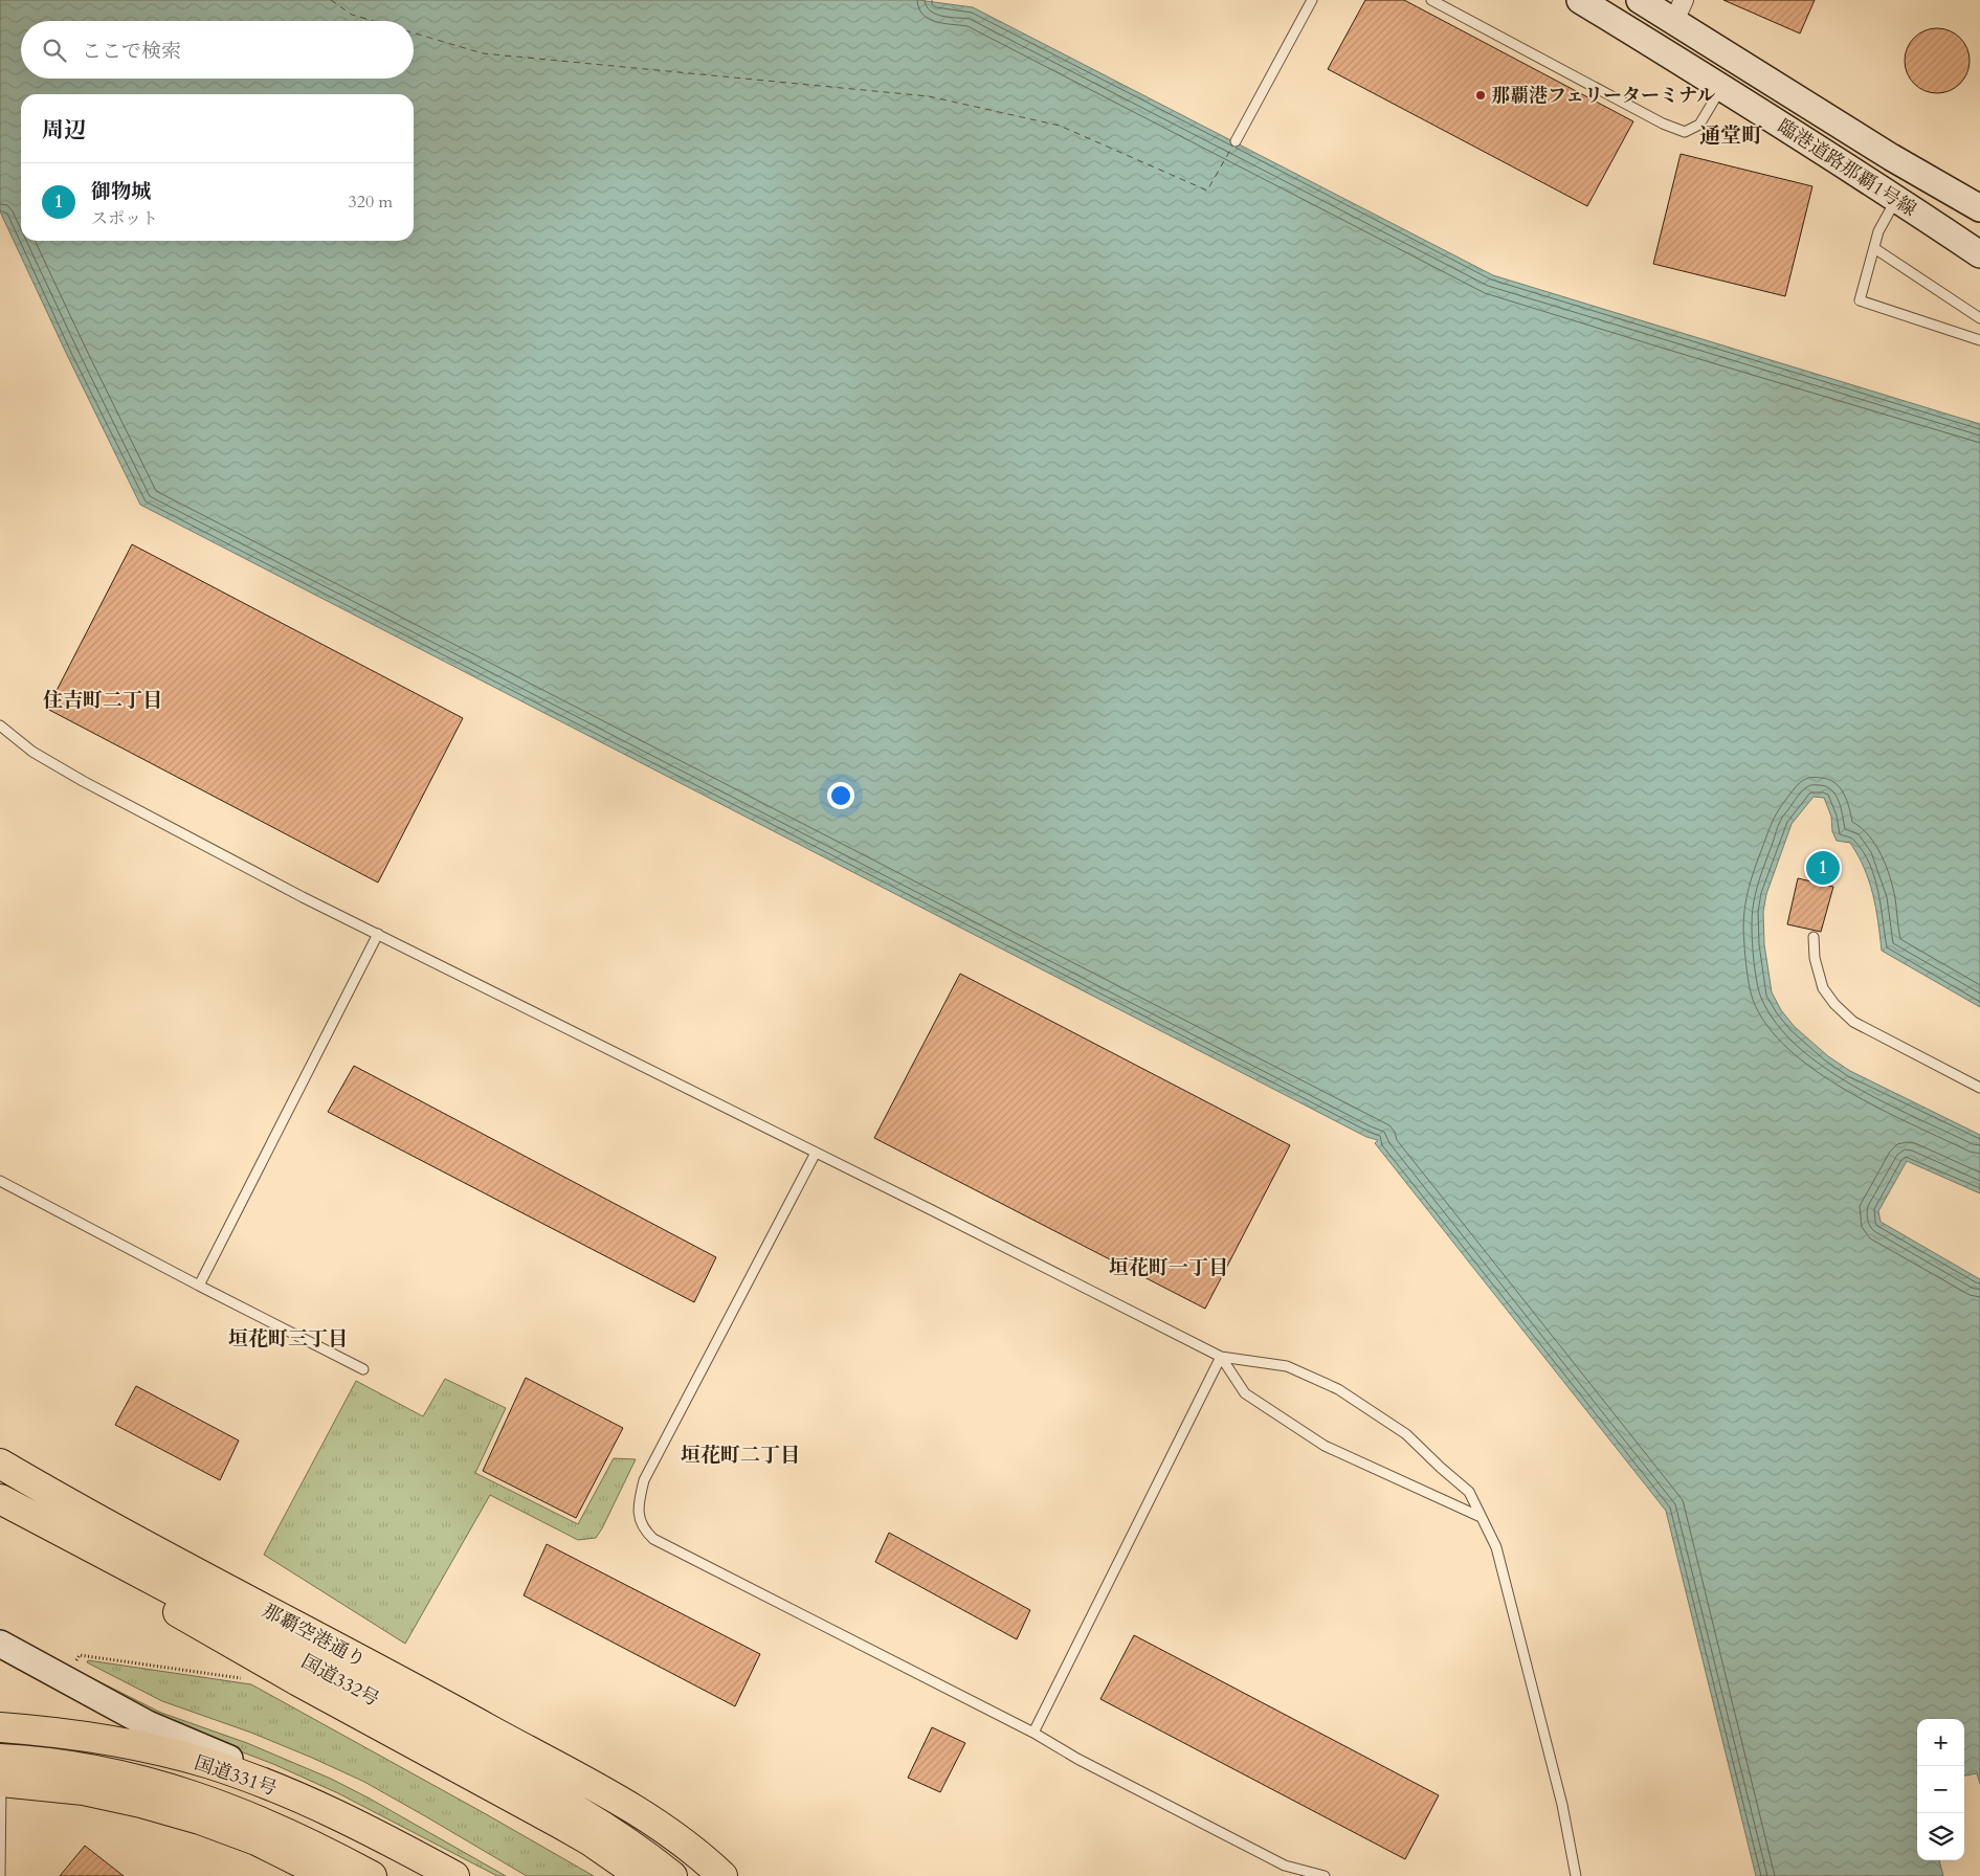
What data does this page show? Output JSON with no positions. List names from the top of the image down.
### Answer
{
  "streets": {
    "highway": ["那覇空港通り", "国道332号", "国道331号"],
    "street": ["臨港道路那覇1号線"]
  },
  "districts": [
    "通堂町",
    "住吉町二丁目",
    "垣花町一丁目",
    "垣花町三丁目",
    "垣花町二丁目"
  ],
  "places": ["那覇港フェリーターミナル"],
  "page": {
    "search": "ここで検索",
    "heading": "周辺",
    "list": [
      {
        "mark": "1",
        "name": "御物城",
        "note": "スポット",
        "value": "320 m"
      }
    ],
    "pins": "1",
    "map_buttons": ["+", "−"]
  }
}
